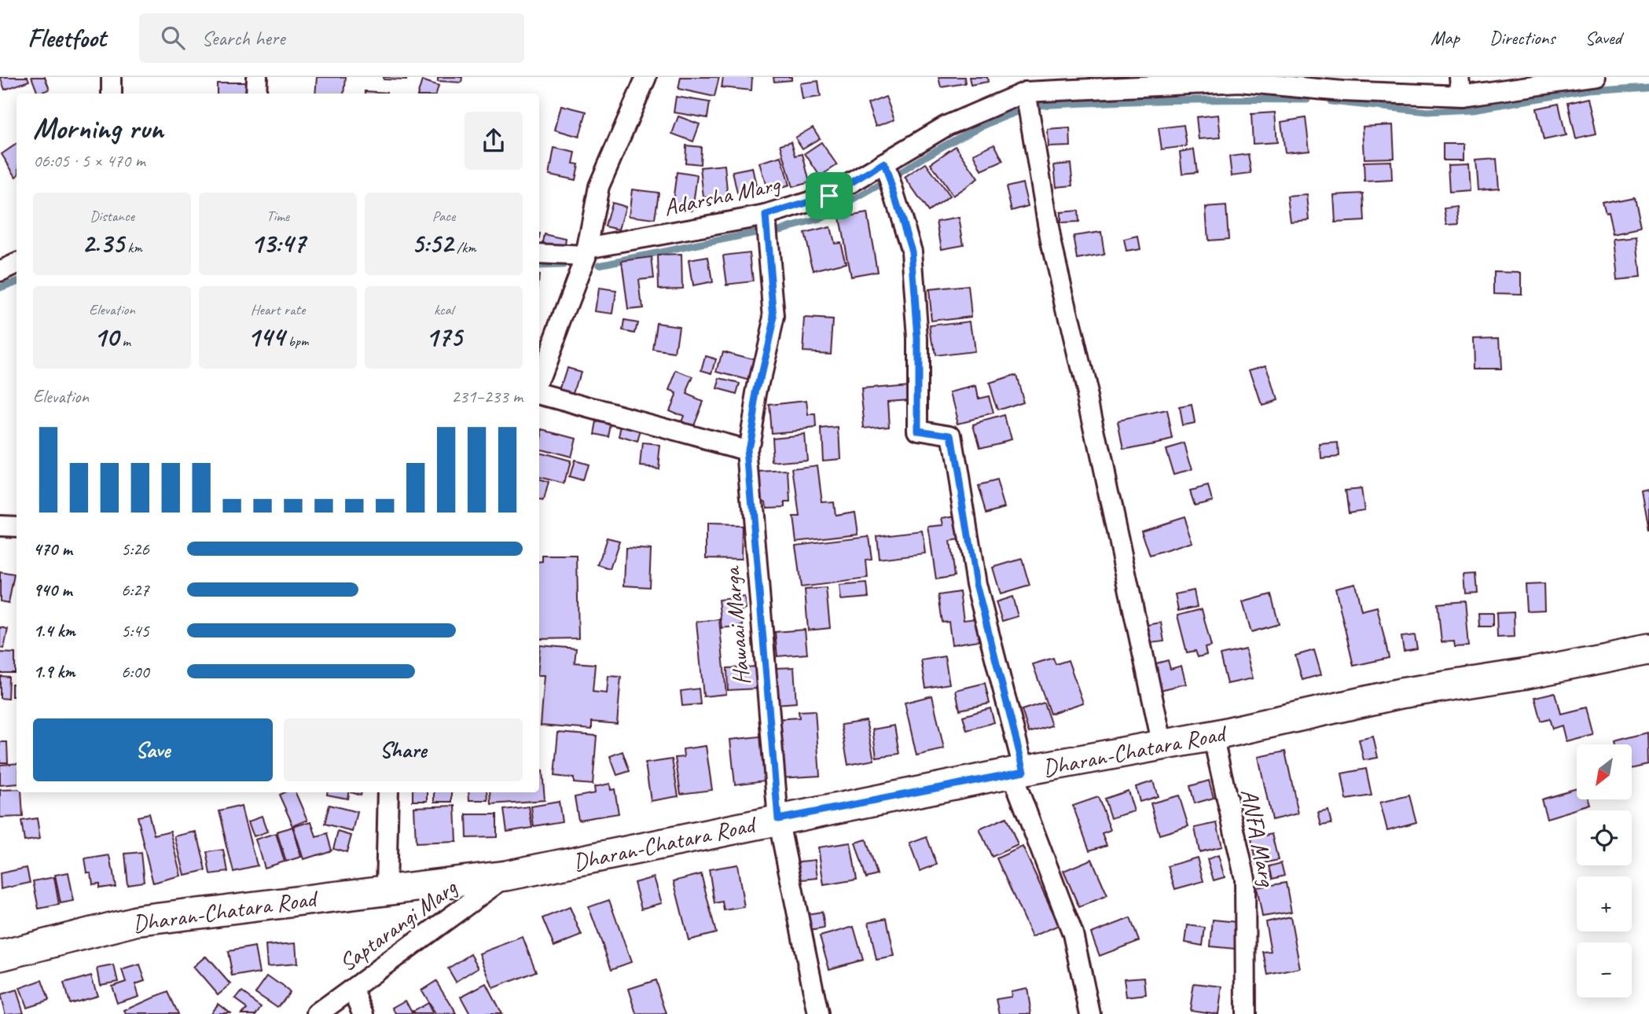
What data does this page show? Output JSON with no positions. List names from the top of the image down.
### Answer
{
  "streets": {
    "main road": ["Dharan-Chatara Road"],
    "street": [
      "Adarsha Marg",
      "Hawaai Marga",
      "ANFA Marg",
      "Saptarangi Marg"
    ]
  },
  "crossings": [
    ["Adarsha Marg", "Hawaai Marga"],
    ["Hawaai Marga", "Dharan-Chatara Road"],
    ["Dharan-Chatara Road", "ANFA Marg"],
    ["Dharan-Chatara Road", "Saptarangi Marg"]
  ],
  "north": "bottom left",
  "page": {
    "header": "Fleetfoot",
    "search": "Search here",
    "nav": ["Map", "Directions", "Saved"],
    "heading": ["Morning run", "06:05 · 5 × 470 m"],
    "stats": [
      ["Distance", "2.35 km"],
      ["Time", "13:47"],
      ["Pace", "5:52 /km"],
      ["Elevation", "10 m"],
      ["Heart rate", "144 bpm"],
      ["kcal", "175"]
    ],
    "chart": ["Elevation", "231–233 m"],
    "list": [
      {
        "name": "470 m",
        "note": "5:26"
      },
      {
        "name": "940 m",
        "note": "6:27"
      },
      {
        "name": "1.4 km",
        "note": "5:45"
      },
      {
        "name": "1.9 km",
        "note": "6:00"
      }
    ],
    "buttons": ["Save", "Share"],
    "map_buttons": ["+", "−"]
  }
}
